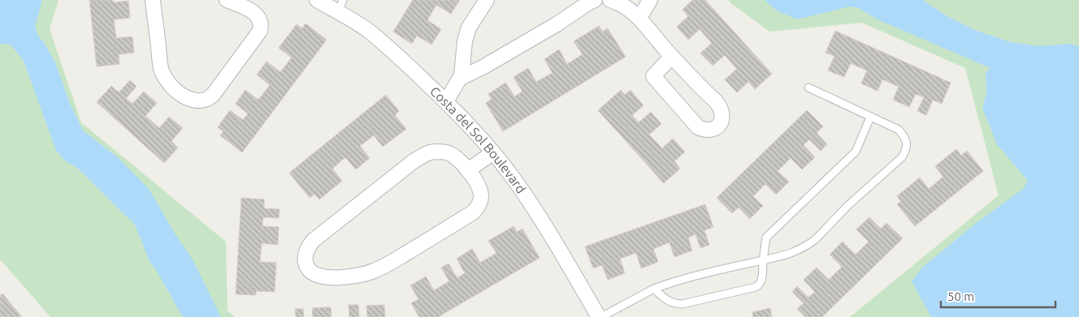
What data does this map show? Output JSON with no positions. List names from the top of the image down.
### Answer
{
  "streets": {
    "street": ["Costa del Sol Boulevard"]
  },
  "scale_bar": "50 m"
}
